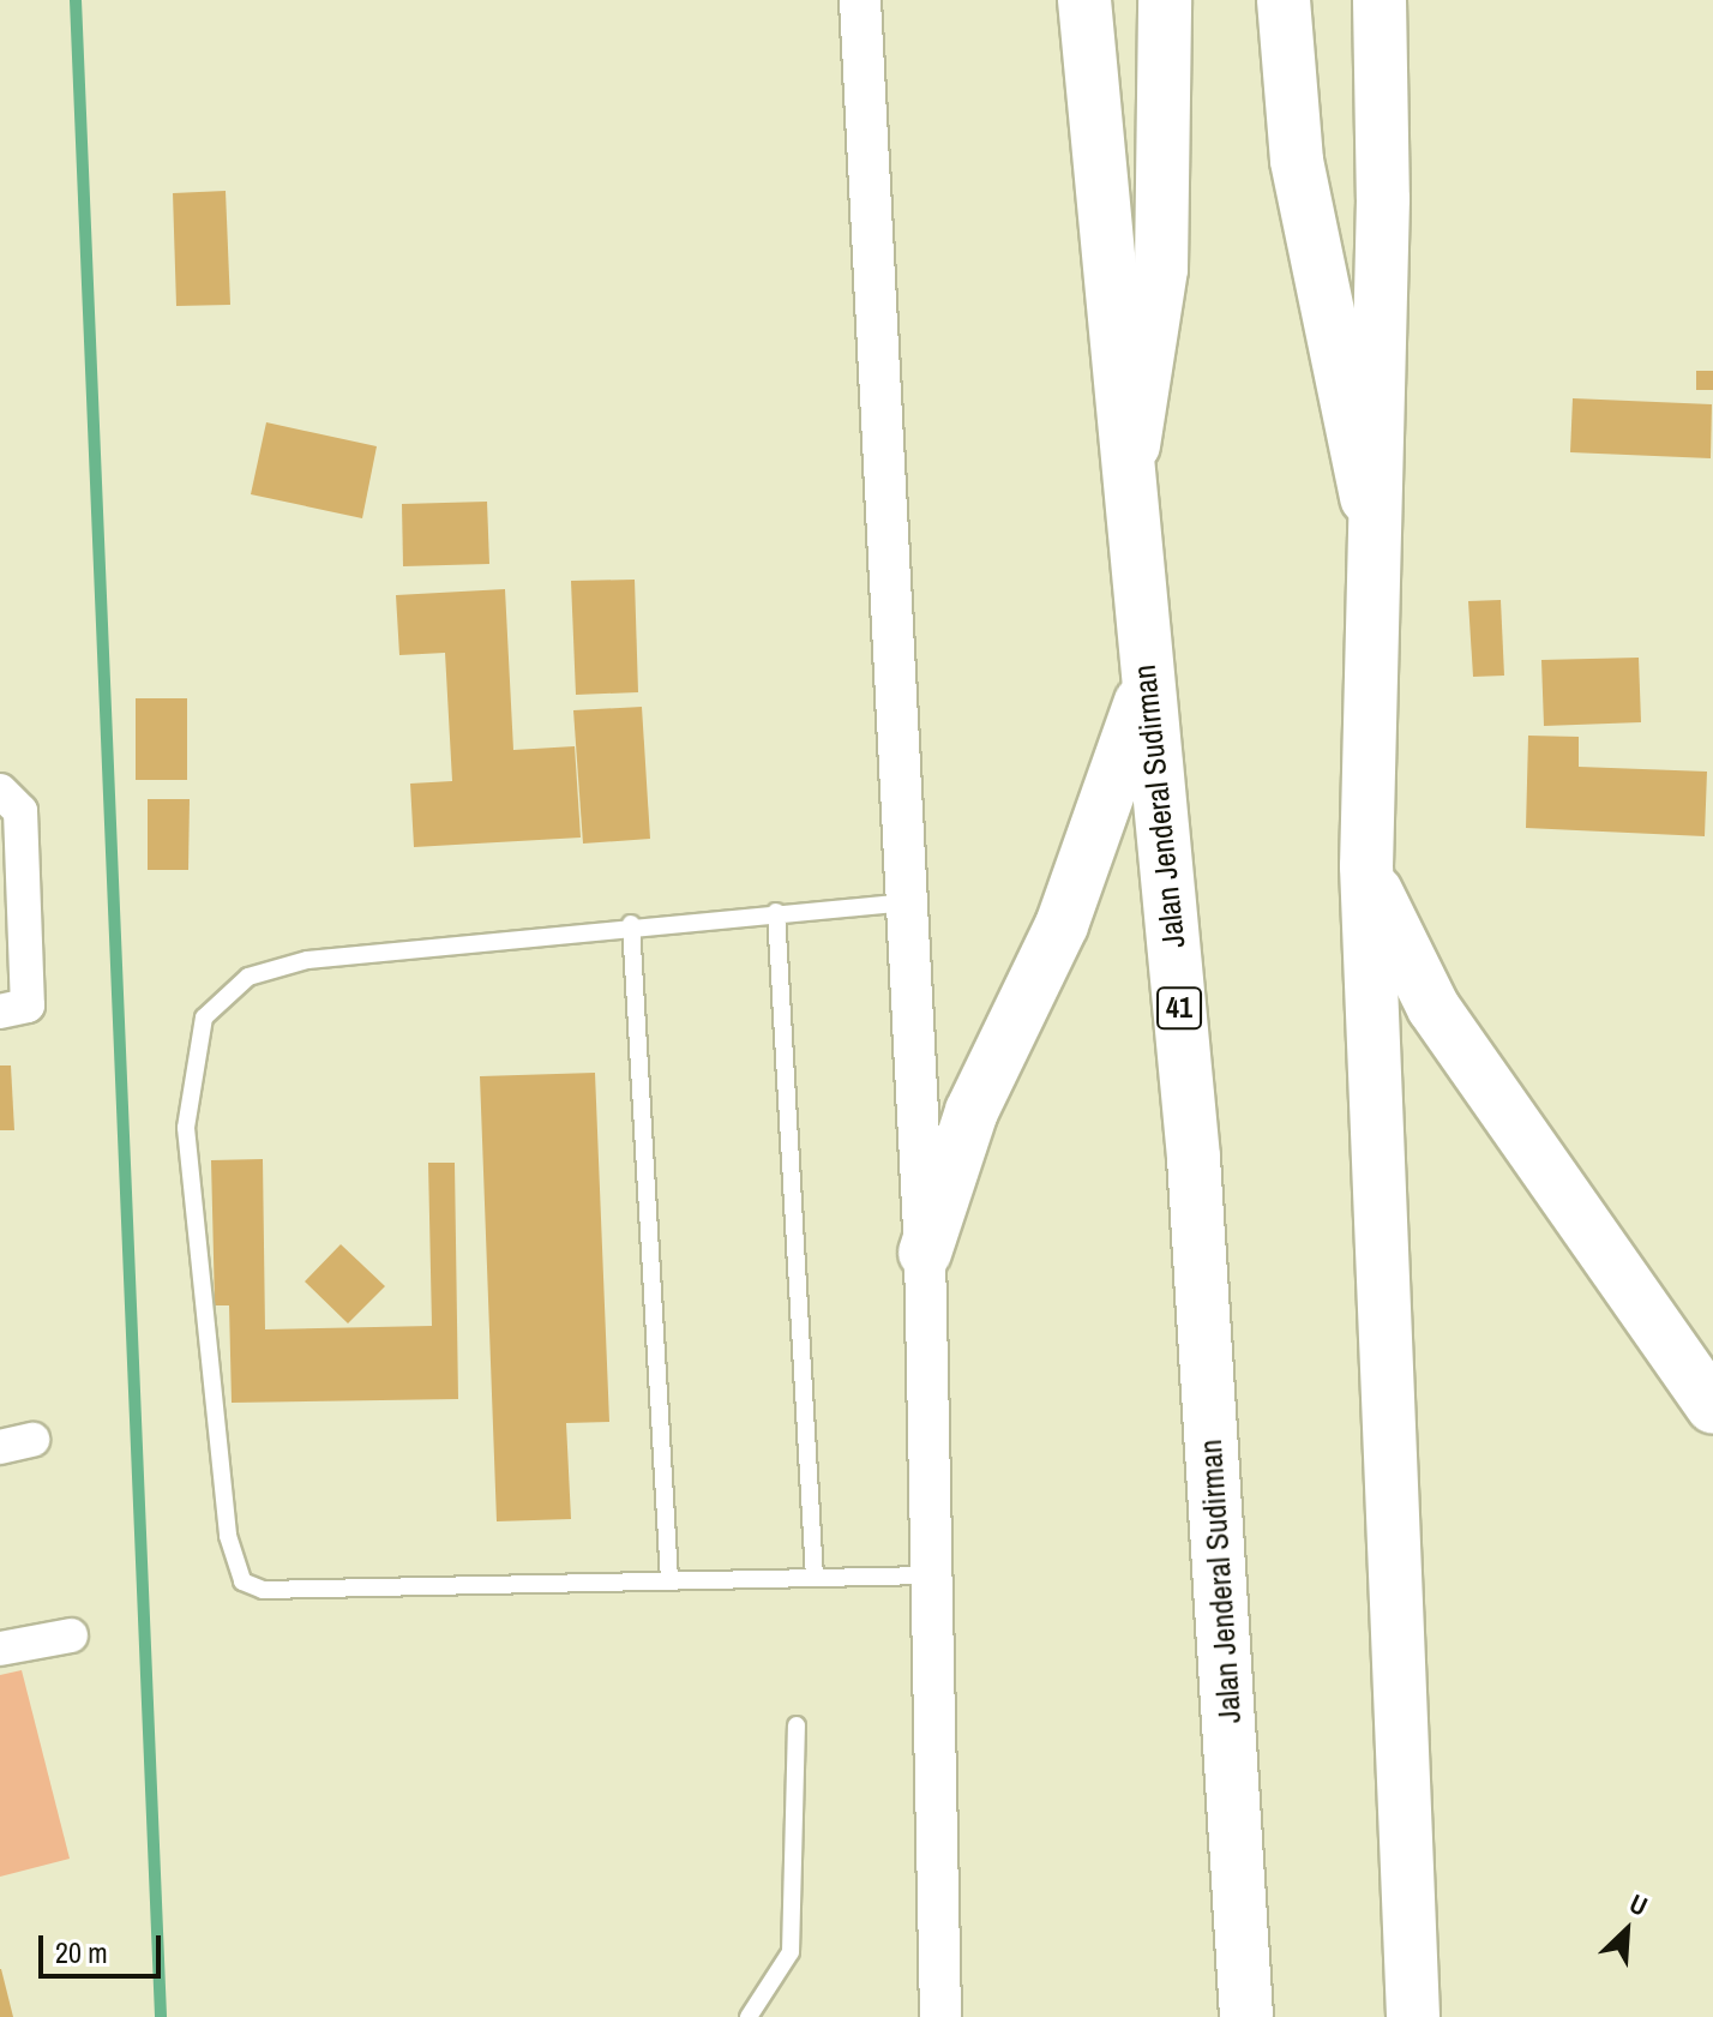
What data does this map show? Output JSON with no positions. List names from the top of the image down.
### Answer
{
  "streets": {
    "main road": ["Jalan Jenderal Sudirman", "41"]
  },
  "scale_bar": "20 m",
  "north": "top right"
}
